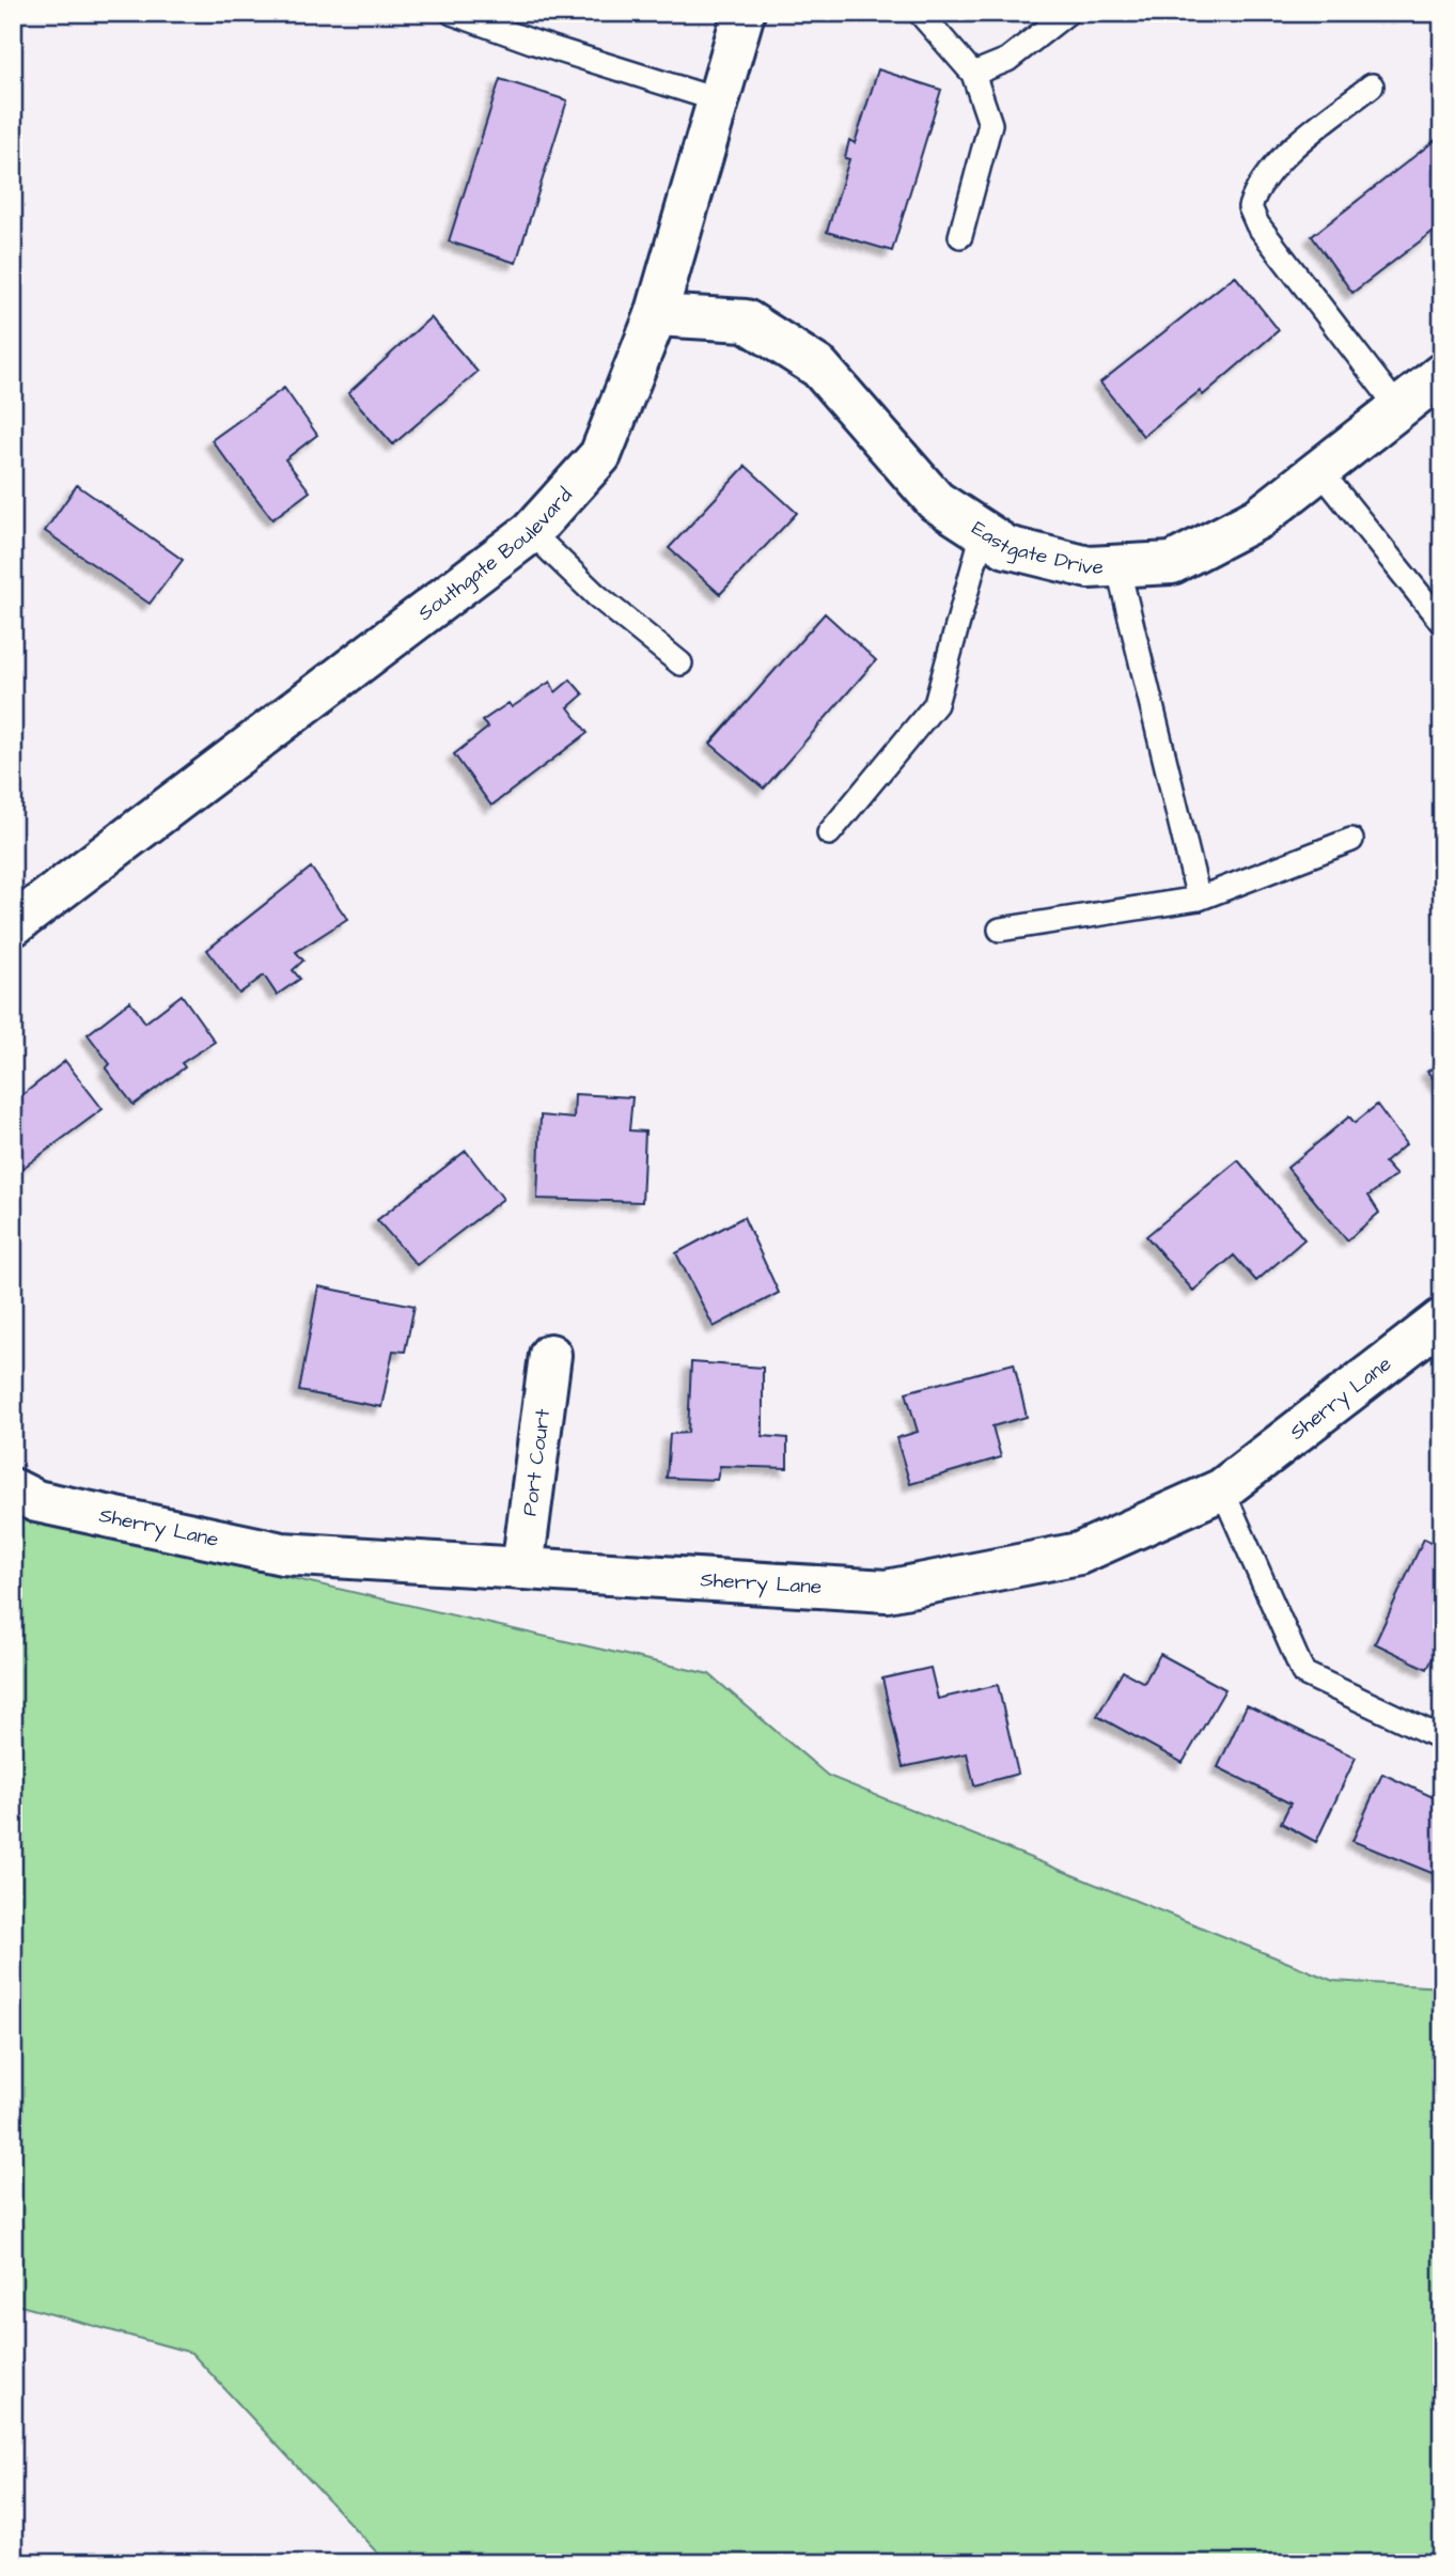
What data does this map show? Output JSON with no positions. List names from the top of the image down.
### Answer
{
  "streets": {
    "street": [
      "Eastgate Drive",
      "Southgate Boulevard",
      "Sherry Lane",
      "Port Court"
    ]
  },
  "crossings": [
    ["Eastgate Drive", "Southgate Boulevard"],
    ["Sherry Lane", "Port Court"]
  ]
}
